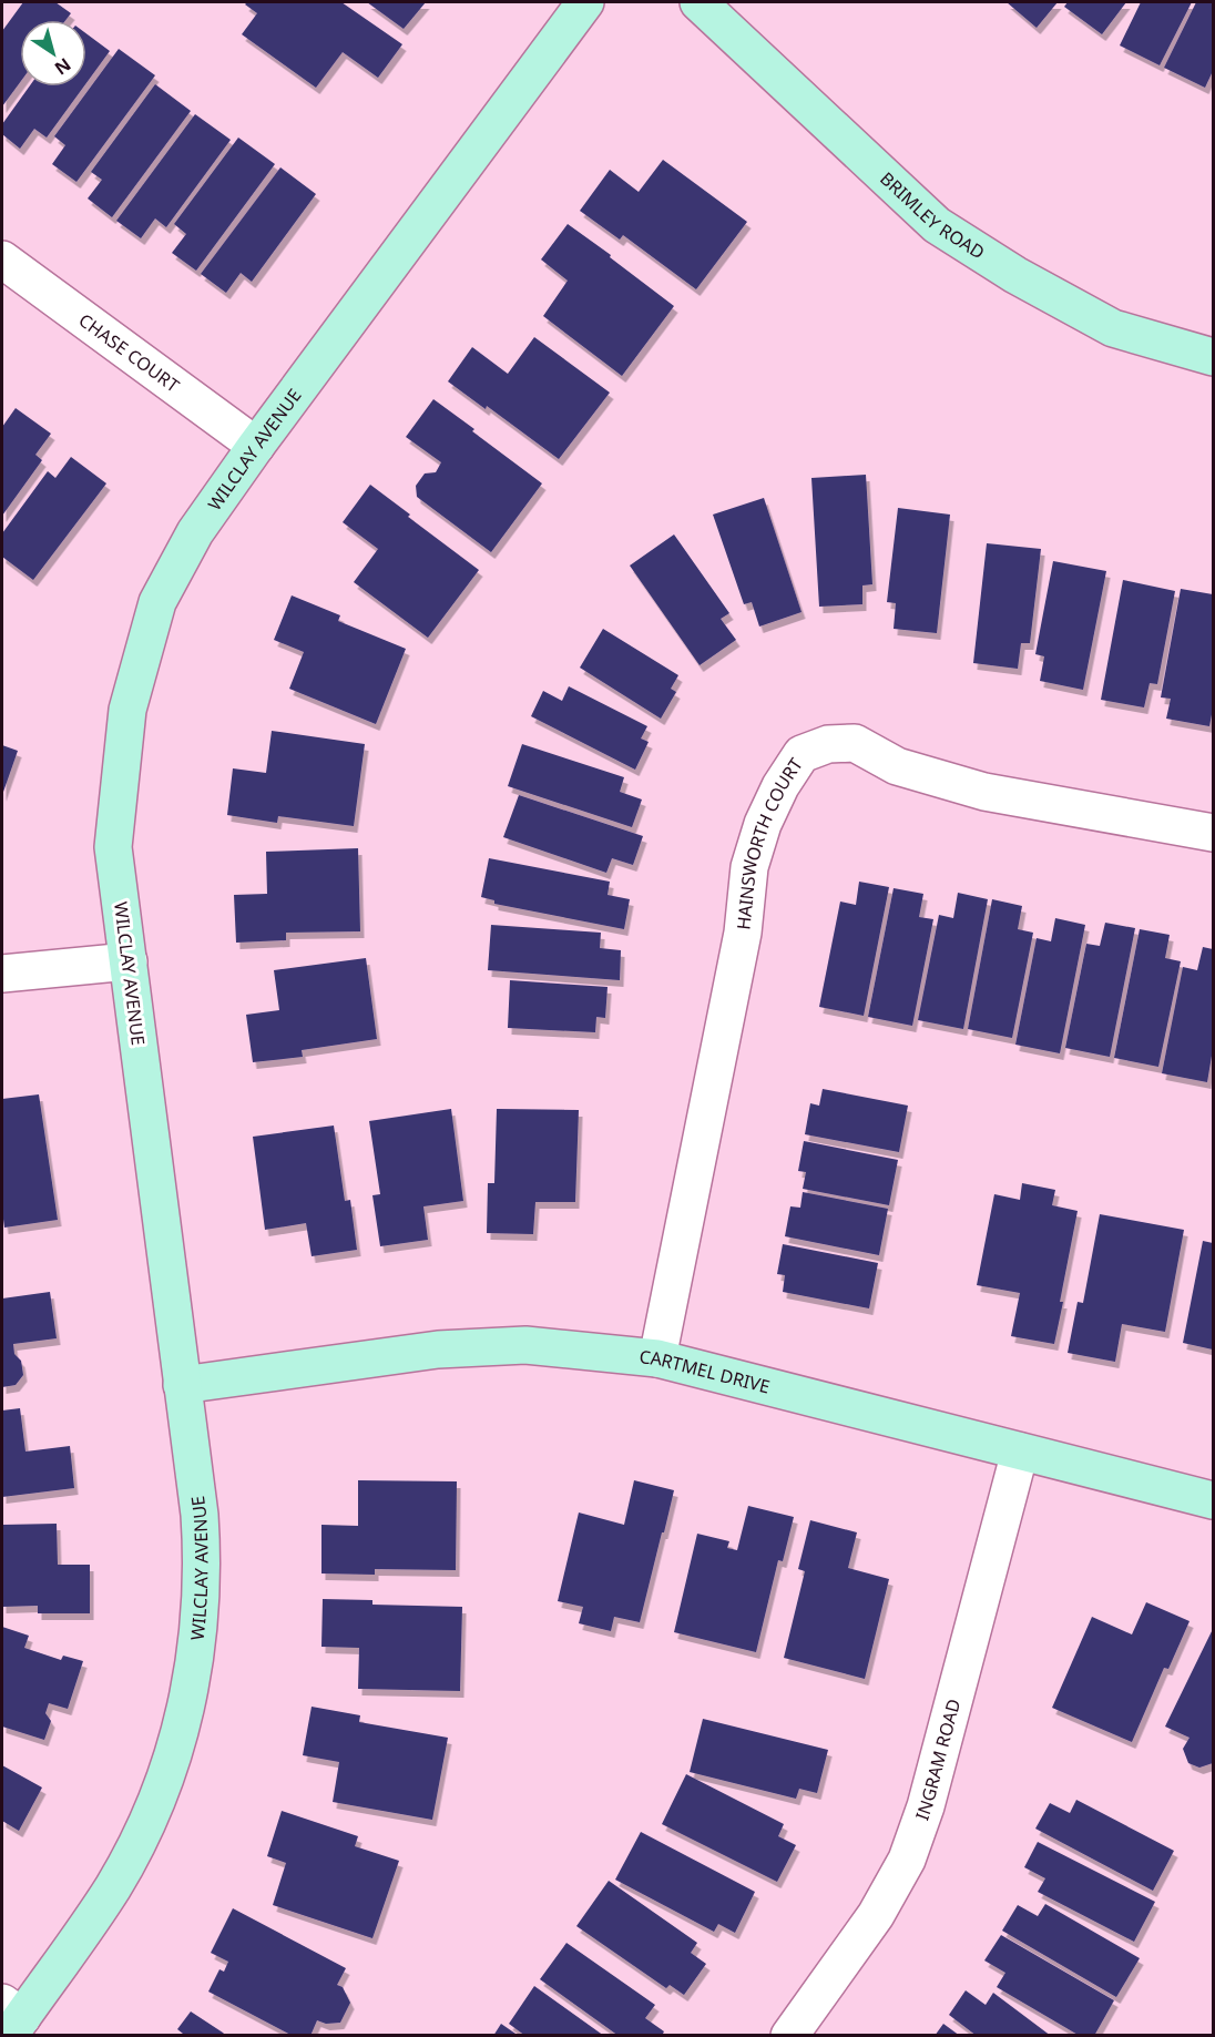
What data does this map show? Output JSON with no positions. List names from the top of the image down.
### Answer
{
  "streets": {
    "street": [
      "BRIMLEY ROAD",
      "CHASE COURT",
      "WILCLAY AVENUE",
      "HAINSWORTH COURT",
      "CARTMEL DRIVE",
      "INGRAM ROAD"
    ]
  },
  "crossings": [
    ["CHASE COURT", "WILCLAY AVENUE"],
    ["WILCLAY AVENUE", "CARTMEL DRIVE"],
    ["HAINSWORTH COURT", "CARTMEL DRIVE"],
    ["CARTMEL DRIVE", "INGRAM ROAD"]
  ],
  "north": "bottom right"
}
